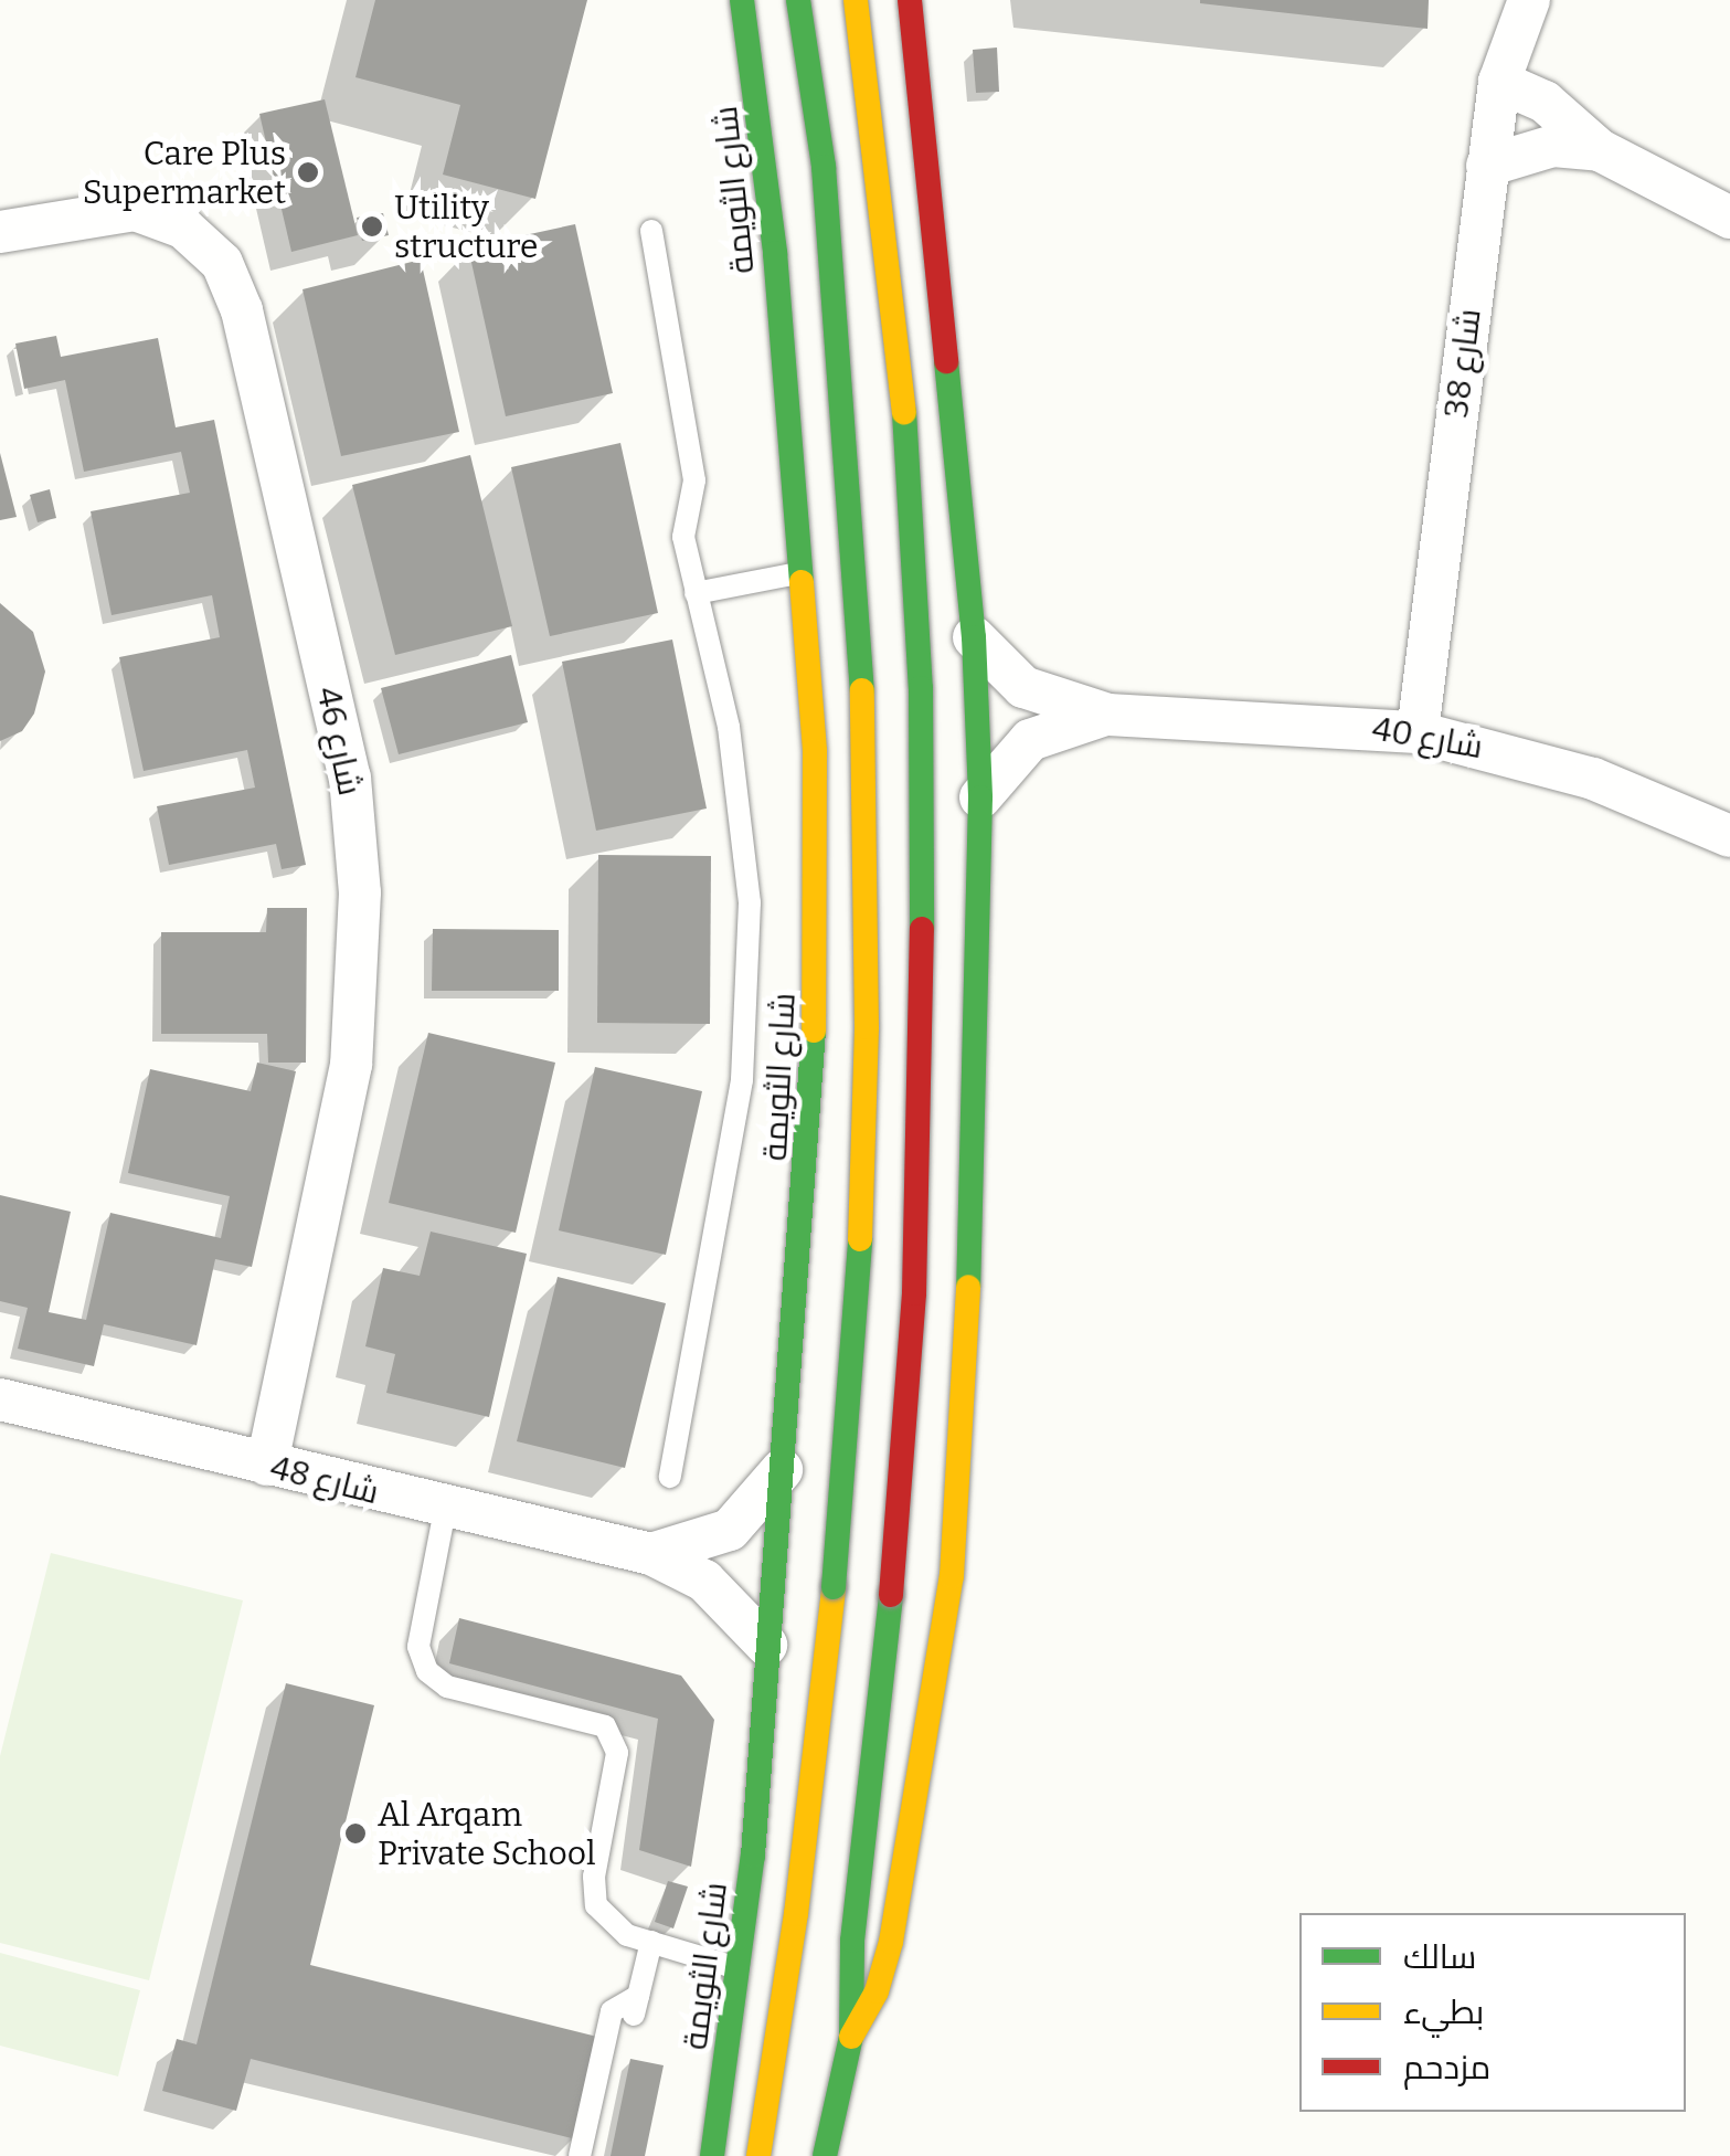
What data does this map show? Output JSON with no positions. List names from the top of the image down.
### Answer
{
  "streets": {
    "street": [
      "شارع الثويمة",
      "شارع 38",
      "شارع 40",
      "شارع 46",
      "شارع 48"
    ]
  },
  "crossings": [
    ["شارع الثويمة", "شارع 48"],
    ["شارع 38", "شارع 40"],
    ["شارع 46", "شارع 48"]
  ],
  "places": ["Care Plus Supermarket", "Utility structure", "Al Arqam Private School"],
  "legend": ["سالك", "بطيء", "مزدحم"]
}
